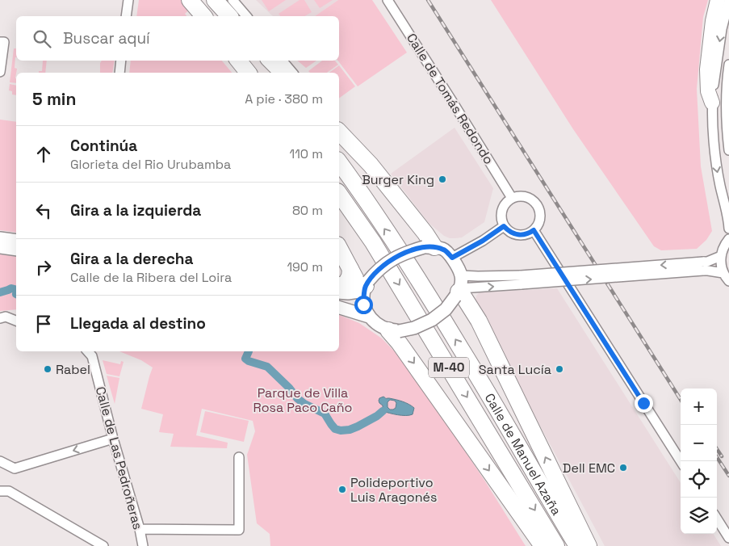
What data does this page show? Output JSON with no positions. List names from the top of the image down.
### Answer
{
  "streets": {
    "highway": ["M-40", "Calle de Manuel Azaña"],
    "street": ["Calle de Tomás Redondo", "Calle de Las Pedroñeras"]
  },
  "parks": ["Parque de Villa Rosa Paco Caño"],
  "places": [
    "Burger King",
    "Rabel",
    "Santa Lucía",
    "Dell EMC",
    "Polideportivo Luis Aragonés"
  ],
  "page": {
    "search": "Buscar aquí",
    "heading": ["5 min", "A pie · 380 m"],
    "list": [
      ["Continúa", "Glorieta del Rio Urubamba", "110 m"],
      ["Gira a la izquierda", "80 m"],
      ["Gira a la derecha", "Calle de la Ribera del Loira", "190 m"],
      "Llegada al destino"
    ],
    "map_buttons": ["+", "−"]
  }
}
